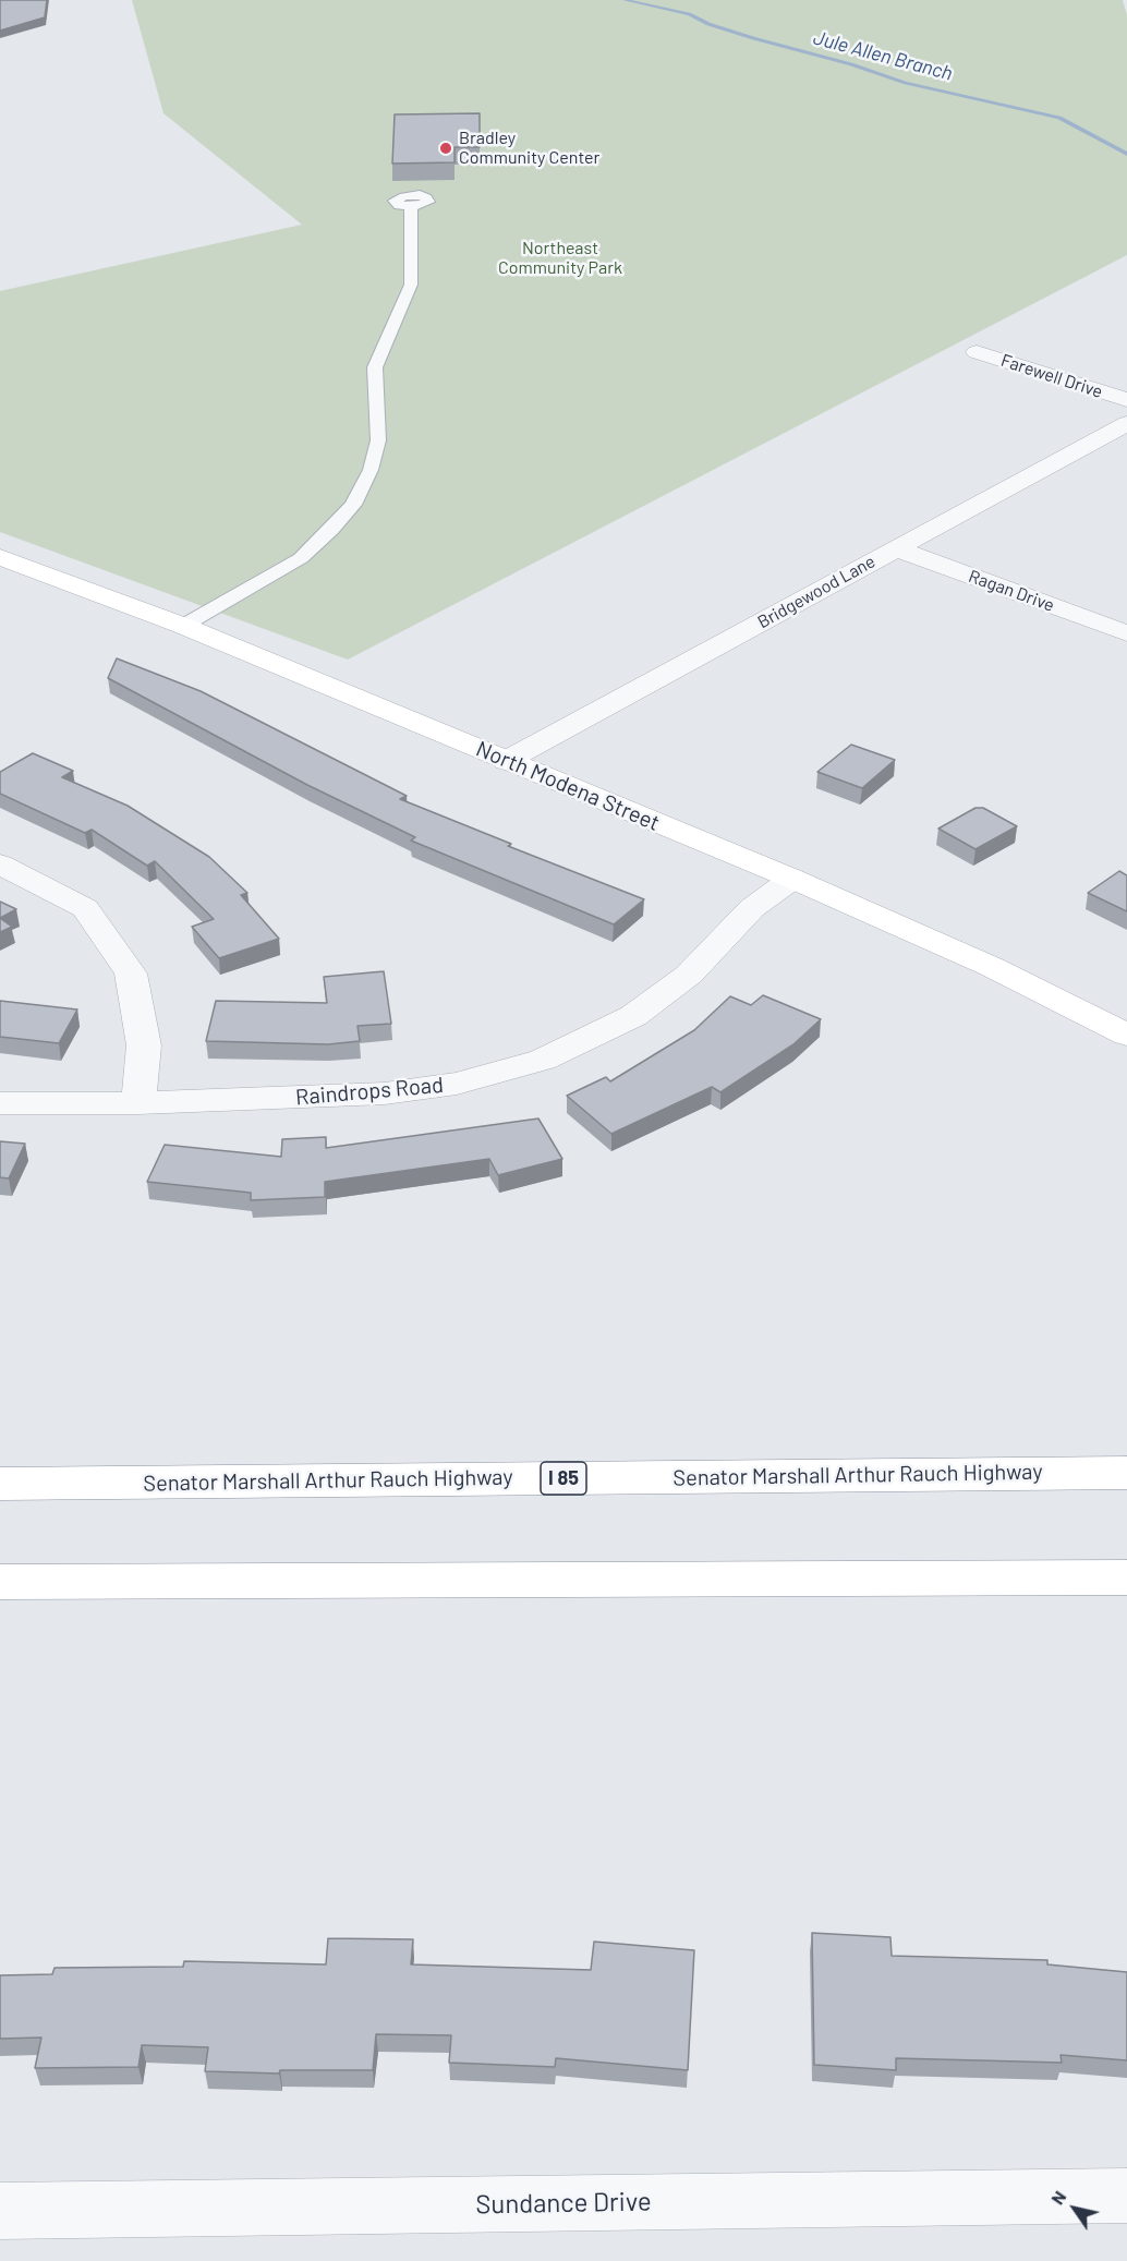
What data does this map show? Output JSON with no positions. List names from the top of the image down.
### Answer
{
  "streets": {
    "main road": ["North Modena Street", "Senator Marshall Arthur Rauch Highway", "I 85"],
    "street": [
      "Farewell Drive",
      "Ragan Drive",
      "Bridgewood Lane",
      "Raindrops Road",
      "Sundance Drive"
    ]
  },
  "crossings": [
    ["Ragan Drive", "Bridgewood Lane"],
    ["Bridgewood Lane", "North Modena Street"],
    ["North Modena Street", "Raindrops Road"]
  ],
  "water": ["Jule Allen Branch"],
  "parks": ["Northeast Community Park"],
  "places": ["Bradley Community Center"],
  "north": "top left"
}
